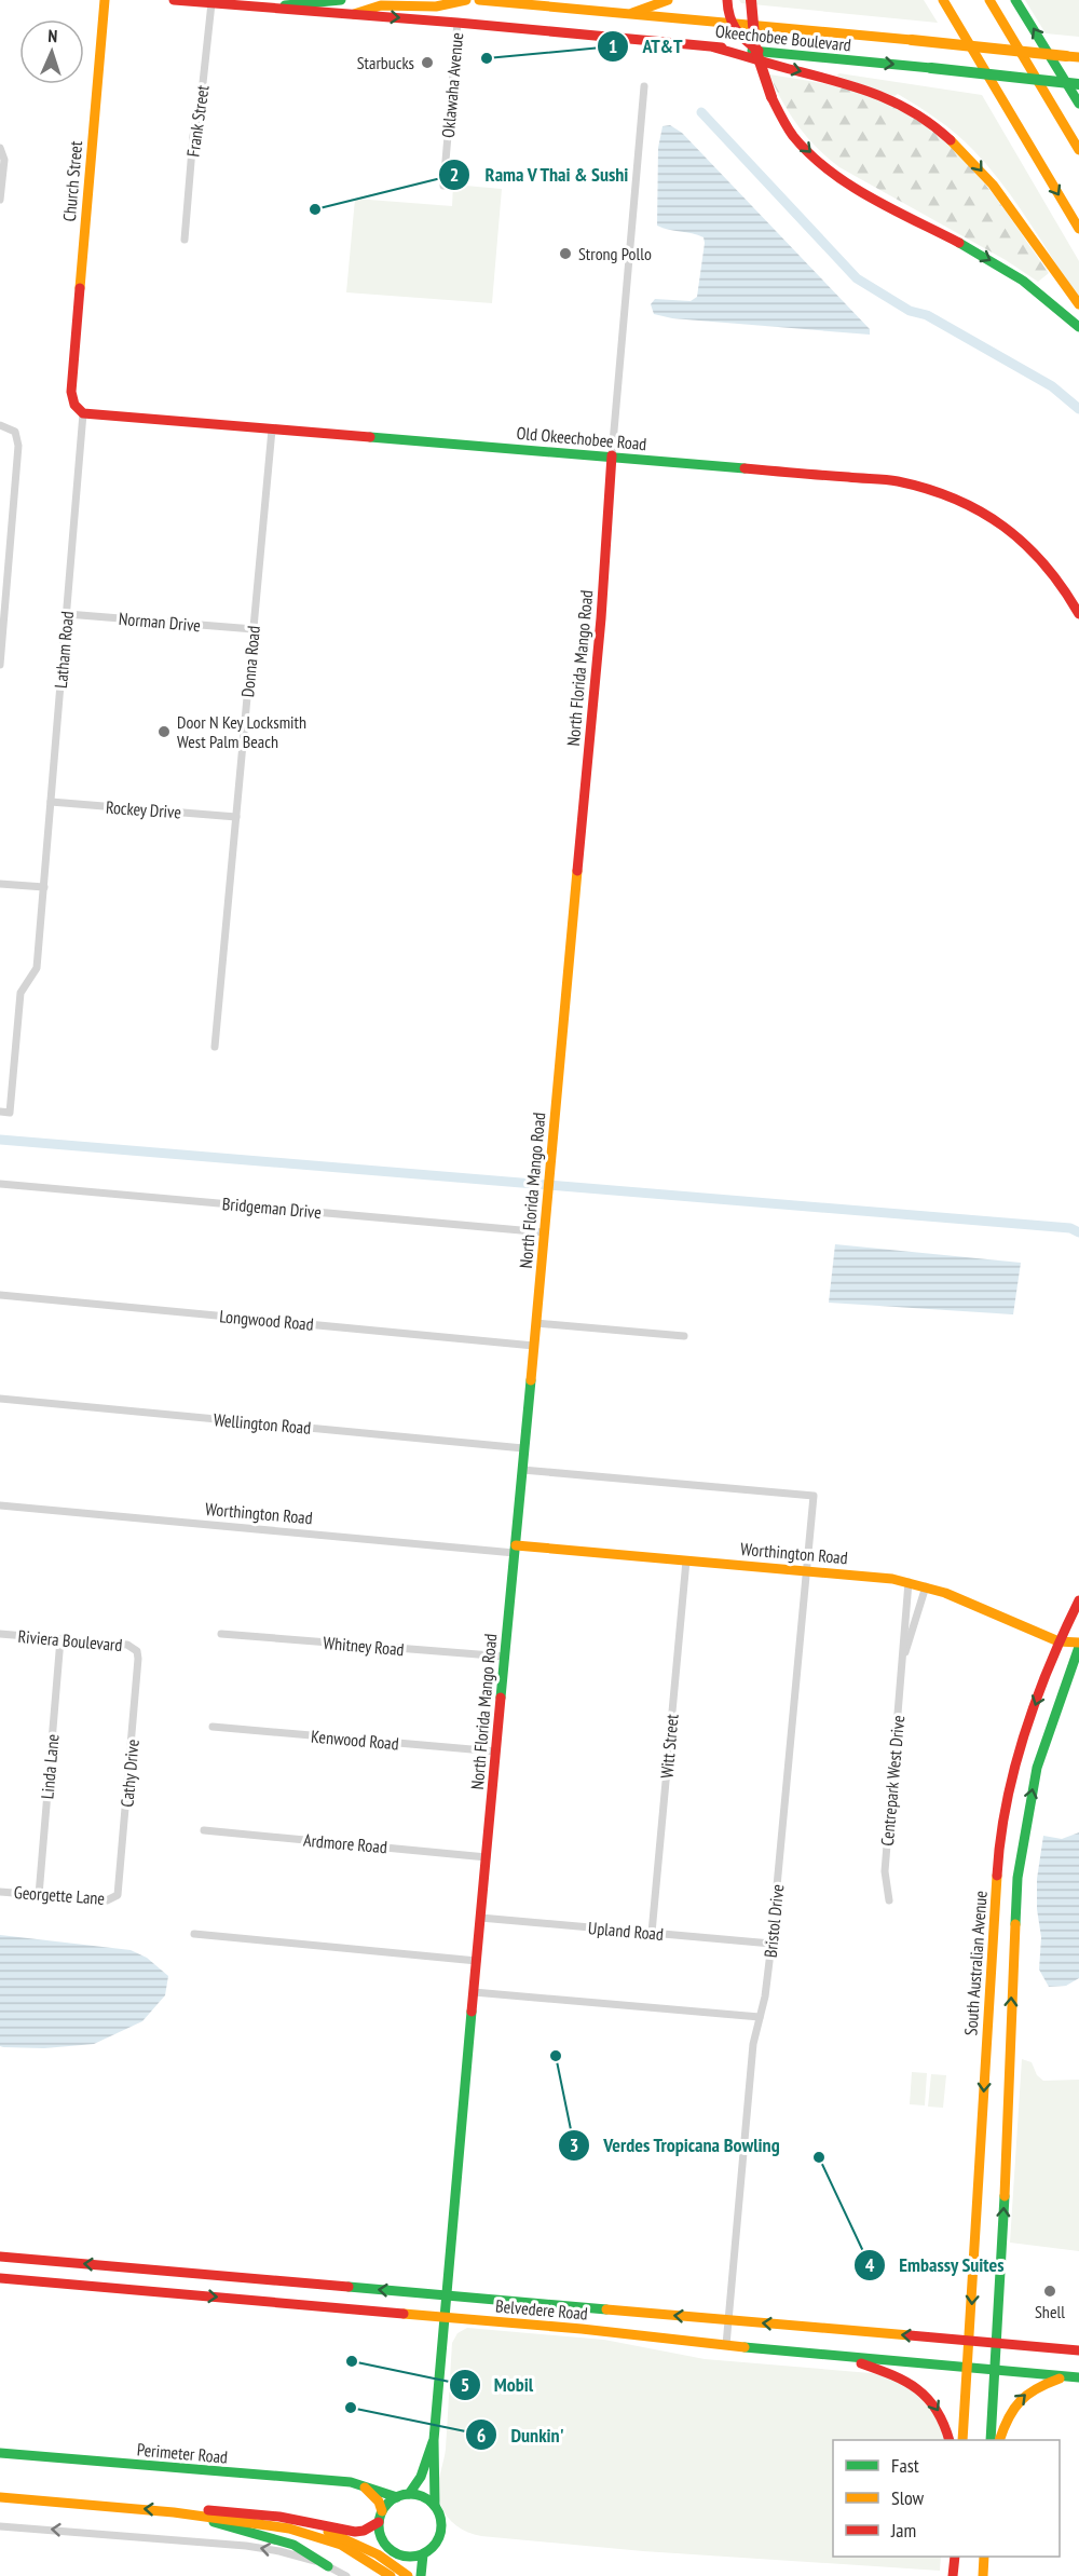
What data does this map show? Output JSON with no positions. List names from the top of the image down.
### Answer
{
  "streets": {
    "main road": [
      "Okeechobee Boulevard",
      "Church Street",
      "Old Okeechobee Road",
      "North Florida Mango Road",
      "Worthington Road",
      "South Australian Avenue",
      "Belvedere Road",
      "Perimeter Road"
    ],
    "street": [
      "Oklawaha Avenue",
      "Frank Street",
      "Norman Drive",
      "Latham Road",
      "Donna Road",
      "Rockey Drive",
      "Bridgeman Drive",
      "Longwood Road",
      "Wellington Road",
      "Riviera Boulevard",
      "Whitney Road",
      "Kenwood Road",
      "Witt Street",
      "Linda Lane",
      "Cathy Drive",
      "Centrepark West Drive",
      "Ardmore Road",
      "Georgette Lane",
      "Bristol Drive",
      "Upland Road"
    ]
  },
  "crossings": [
    ["Okeechobee Boulevard", "Oklawaha Avenue"],
    ["Okeechobee Boulevard", "Frank Street"],
    ["Church Street", "Old Okeechobee Road"],
    ["Church Street", "Latham Road"],
    ["Old Okeechobee Road", "Latham Road"],
    ["Old Okeechobee Road", "Donna Road"],
    ["Old Okeechobee Road", "North Florida Mango Road"],
    ["Norman Drive", "Latham Road"],
    ["Norman Drive", "Donna Road"],
    ["Latham Road", "Rockey Drive"],
    ["Donna Road", "Rockey Drive"],
    ["North Florida Mango Road", "Bridgeman Drive"],
    ["North Florida Mango Road", "Longwood Road"],
    ["North Florida Mango Road", "Wellington Road"],
    ["North Florida Mango Road", "Worthington Road"],
    ["North Florida Mango Road", "Whitney Road"],
    ["North Florida Mango Road", "Kenwood Road"],
    ["North Florida Mango Road", "Ardmore Road"],
    ["North Florida Mango Road", "Bristol Drive"],
    ["North Florida Mango Road", "Upland Road"],
    ["North Florida Mango Road", "Belvedere Road"],
    ["Worthington Road", "Witt Street"],
    ["Worthington Road", "Centrepark West Drive"],
    ["Worthington Road", "Bristol Drive"],
    ["Worthington Road", "South Australian Avenue"],
    ["Riviera Boulevard", "Linda Lane"],
    ["Riviera Boulevard", "Cathy Drive"],
    ["Witt Street", "Upland Road"],
    ["Linda Lane", "Georgette Lane"],
    ["Cathy Drive", "Georgette Lane"],
    ["Bristol Drive", "Upland Road"],
    ["Bristol Drive", "Belvedere Road"],
    ["South Australian Avenue", "Belvedere Road"]
  ],
  "places": [
    "AT&T",
    "Starbucks",
    "Rama V Thai & Sushi",
    "Strong Pollo",
    "Door N Key Locksmith West Palm Beach",
    "Verdes Tropicana Bowling",
    "Embassy Suites",
    "Shell",
    "Mobil",
    "Dunkin'"
  ],
  "legend": ["Fast", "Slow", "Jam"],
  "north": "top"
}
